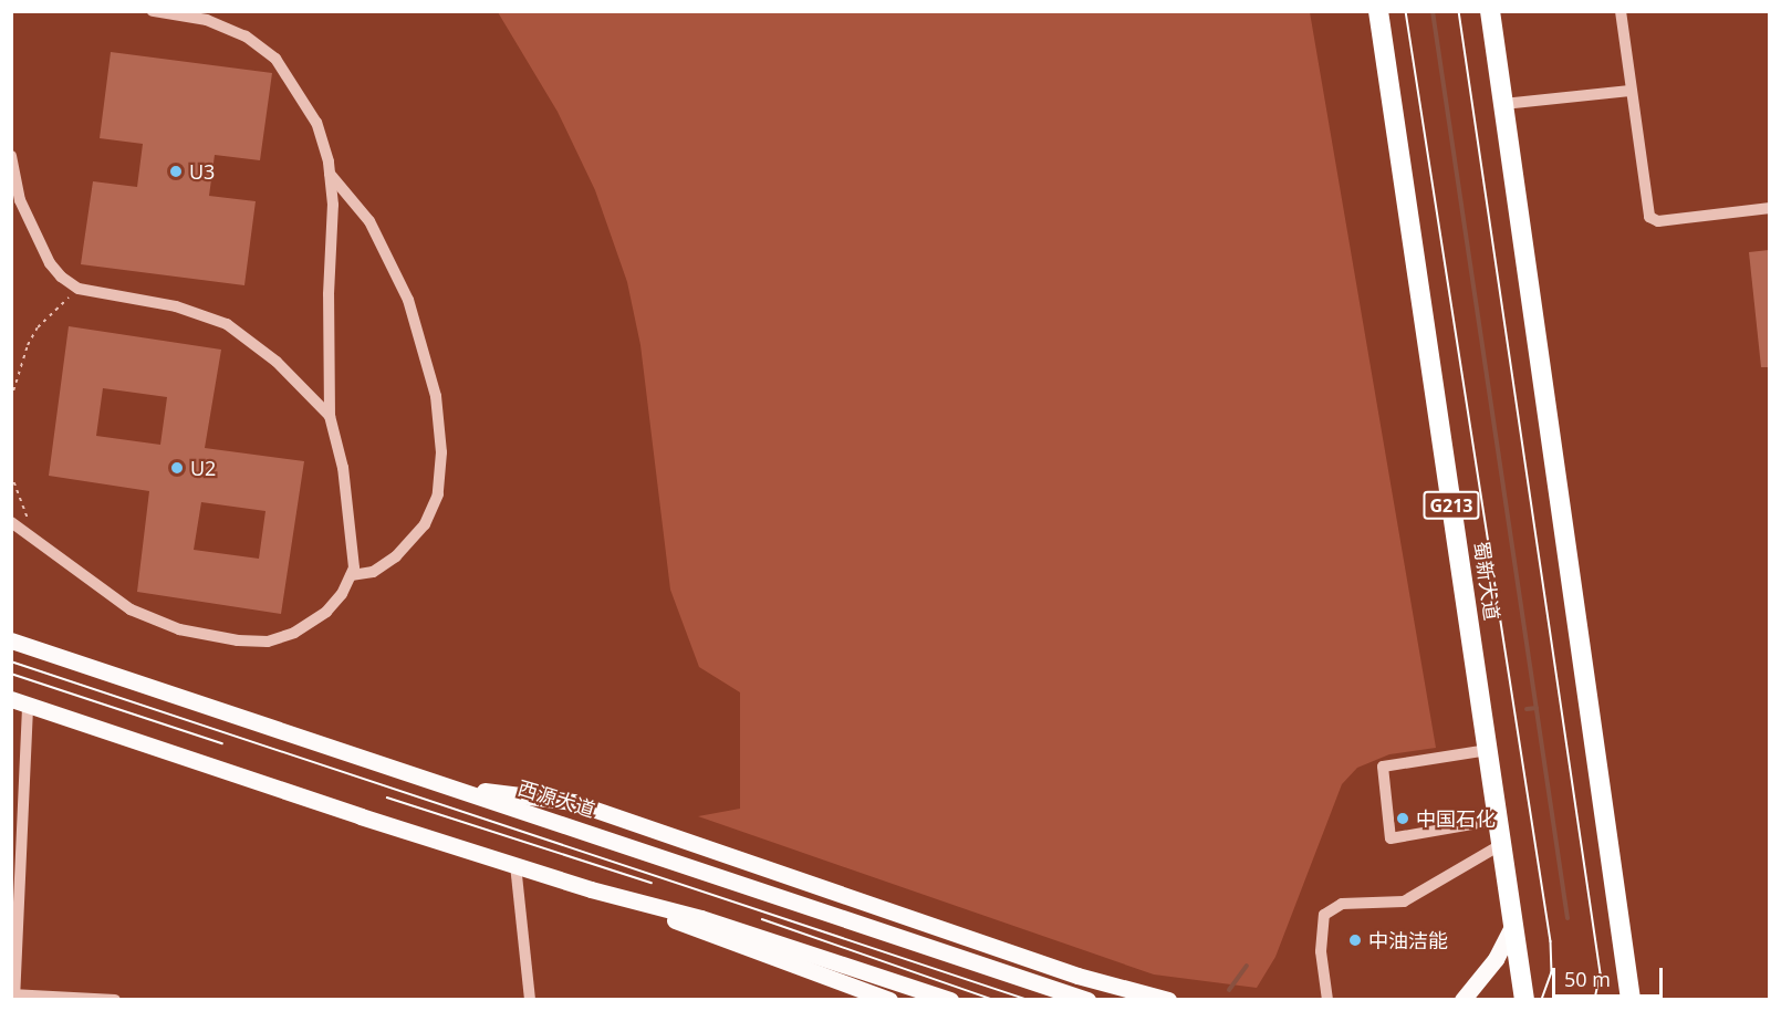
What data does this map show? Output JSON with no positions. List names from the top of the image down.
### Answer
{
  "streets": {
    "highway": ["G213", "蜀新大道"],
    "main road": ["西源大道"]
  },
  "places": [
    "U3",
    "U2",
    "中国石化",
    "中油洁能"
  ],
  "scale_bar": "50 m"
}
